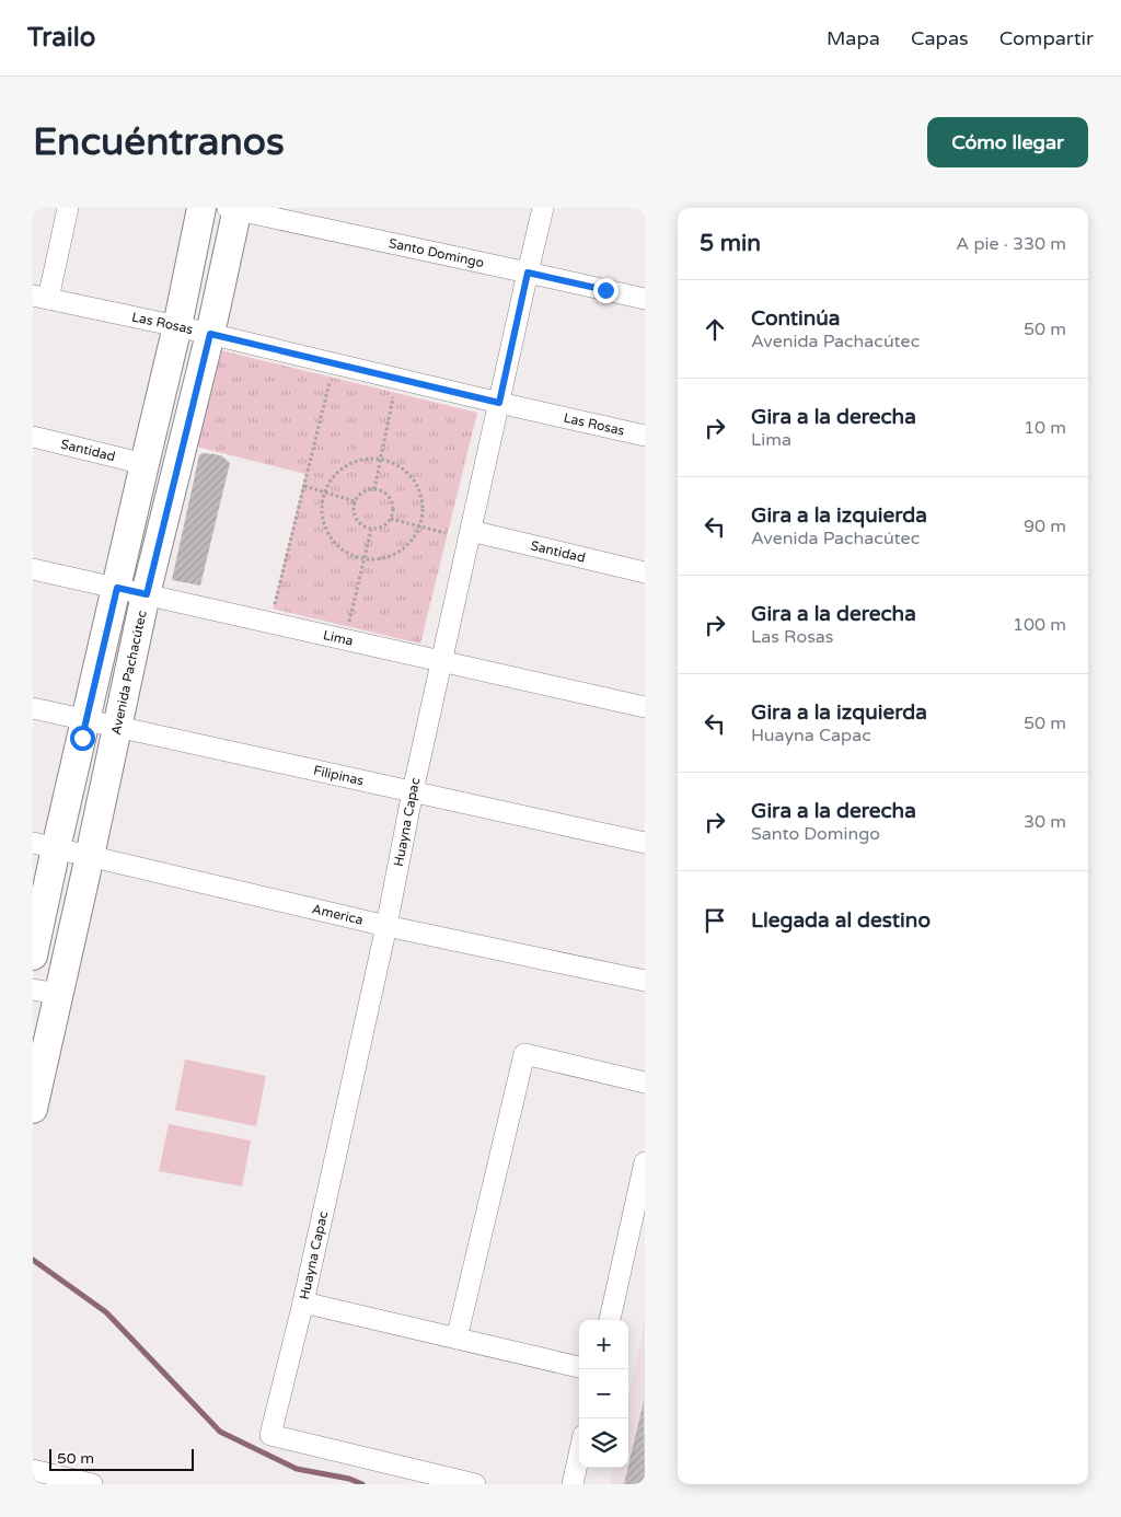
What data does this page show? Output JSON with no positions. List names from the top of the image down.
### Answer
{
  "streets": {
    "street": [
      "Santo Domingo",
      "Las Rosas",
      "Santidad",
      "Lima",
      "Avenida Pachacútec",
      "Filipinas",
      "Huayna Capac",
      "America"
    ]
  },
  "crossings": [
    ["Santo Domingo", "Avenida Pachacútec"],
    ["Santo Domingo", "Huayna Capac"],
    ["Las Rosas", "Avenida Pachacútec"],
    ["Las Rosas", "Huayna Capac"],
    ["Santidad", "Huayna Capac"],
    ["Lima", "Avenida Pachacútec"],
    ["Lima", "Huayna Capac"],
    ["Avenida Pachacútec", "Filipinas"],
    ["Avenida Pachacútec", "America"],
    ["Filipinas", "Huayna Capac"],
    ["Huayna Capac", "America"]
  ],
  "scale_bar": "50 m",
  "page": {
    "header": "Trailo",
    "nav": ["Mapa", "Capas", "Compartir"],
    "buttons": "Cómo llegar",
    "title": "Encuéntranos",
    "heading": ["5 min", "A pie · 330 m"],
    "list": [
      ["Continúa", "Avenida Pachacútec", "50 m"],
      ["Gira a la derecha", "Lima", "10 m"],
      ["Gira a la izquierda", "Avenida Pachacútec", "90 m"],
      ["Gira a la derecha", "Las Rosas", "100 m"],
      ["Gira a la izquierda", "Huayna Capac", "50 m"],
      ["Gira a la derecha", "Santo Domingo", "30 m"],
      "Llegada al destino"
    ],
    "map_buttons": ["+", "−"],
    "scale": "50 m"
  }
}
